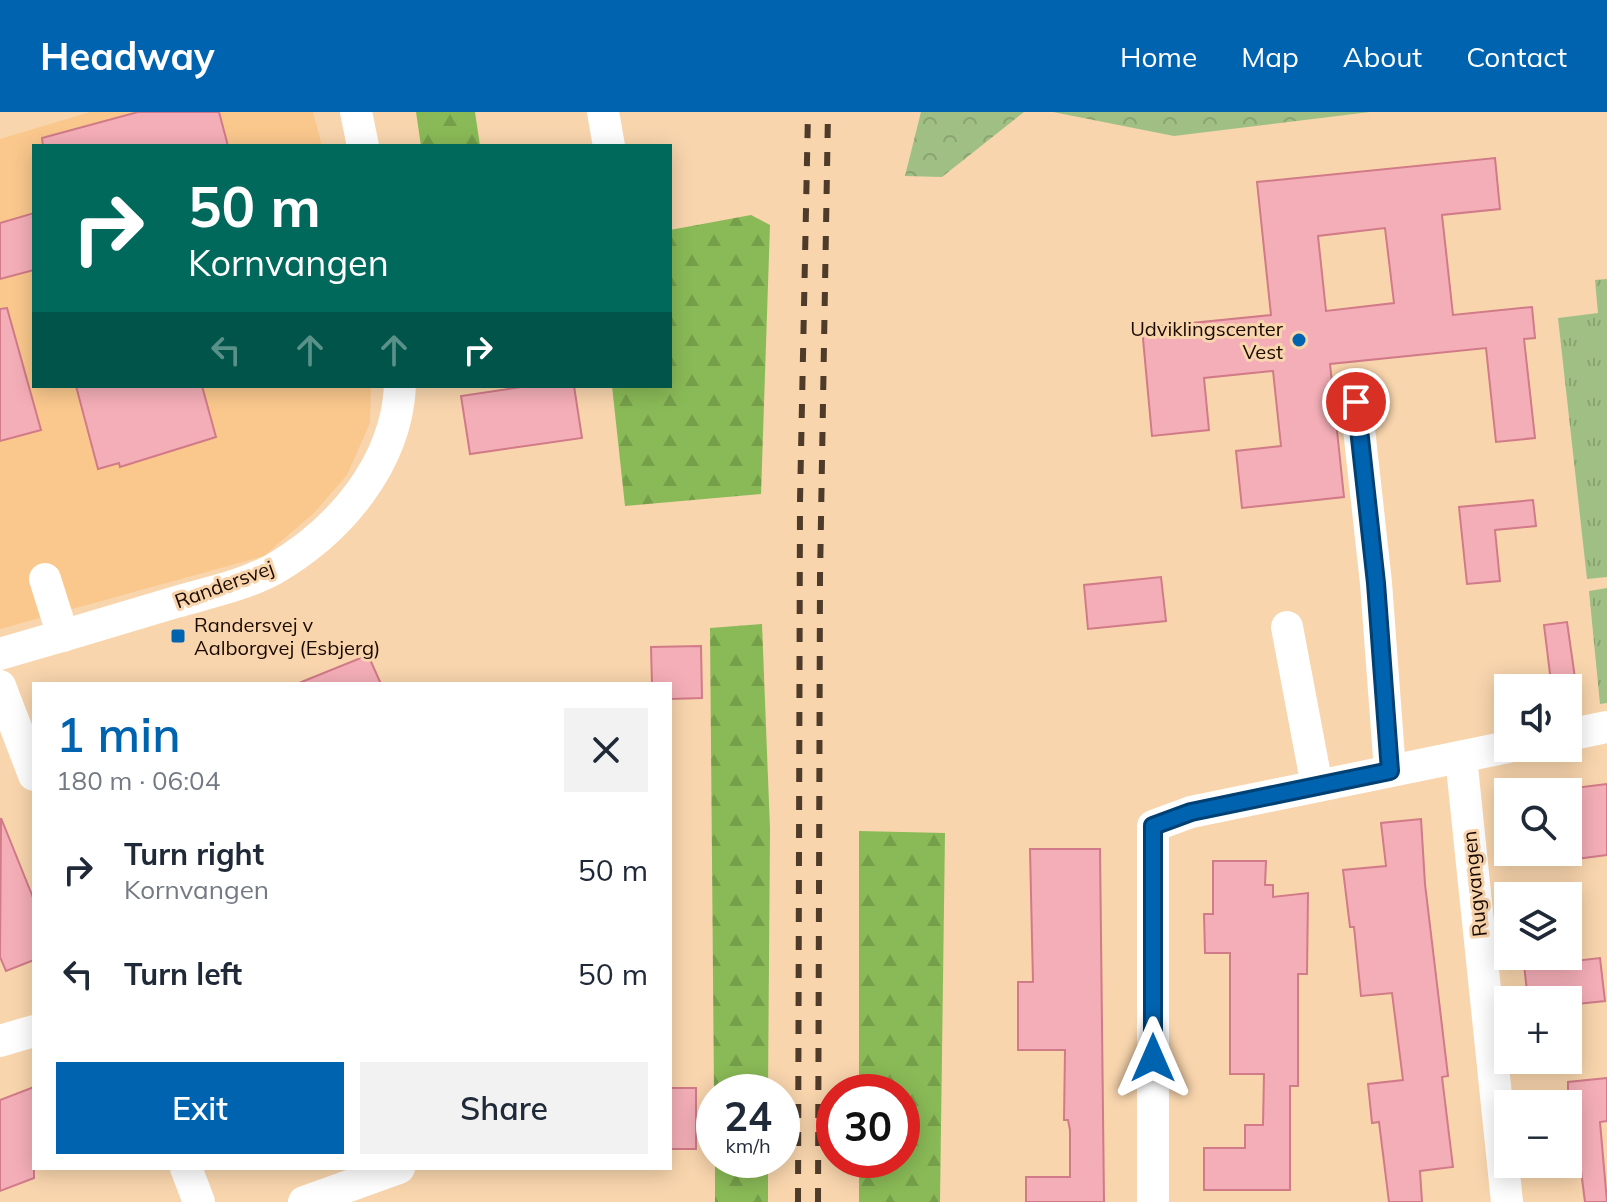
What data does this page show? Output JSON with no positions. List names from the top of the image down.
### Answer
{
  "streets": {
    "street": ["Randersvej", "Rugvangen"]
  },
  "places": {
    "other": ["Udviklingscenter Vest"],
    "transit": ["Randersvej v Aalborgvej (Esbjerg)"]
  },
  "page": {
    "header": "Headway",
    "nav": [
      "Home",
      "Map",
      "About",
      "Contact"
    ],
    "turn": ["50 m", "Kornvangen"],
    "map_buttons": ["+", "−"],
    "heading": ["1 min", "180 m · 06:04"],
    "list": [
      {
        "name": "Turn right",
        "note": "Kornvangen",
        "value": "50 m"
      },
      {
        "name": "Turn left",
        "value": "50 m"
      }
    ],
    "buttons": ["Exit", "Share"],
    "speed": "24 km/h",
    "limit": "30"
  }
}
